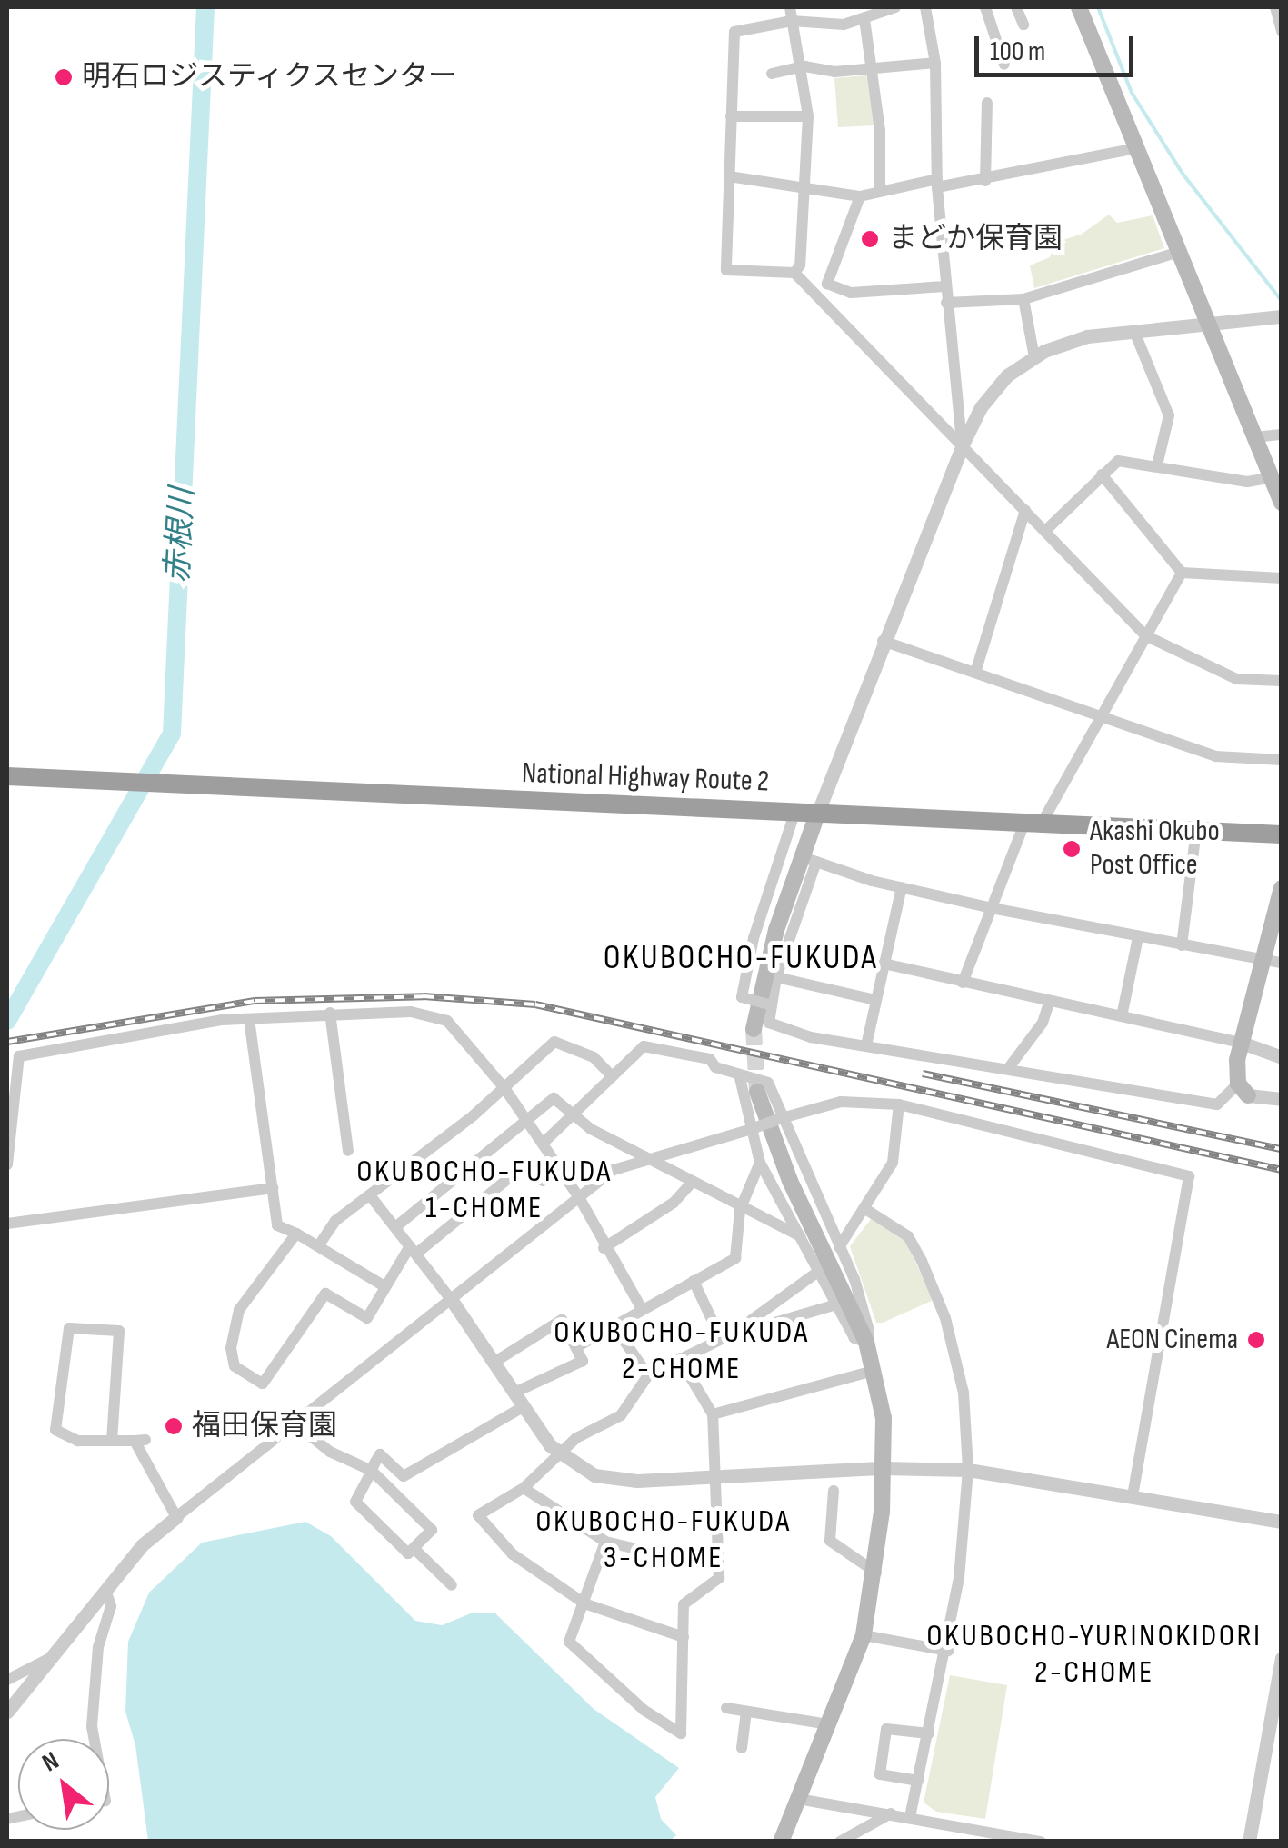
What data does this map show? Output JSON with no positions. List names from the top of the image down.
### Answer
{
  "streets": {
    "highway": ["National Highway Route 2"]
  },
  "districts": [
    "OKUBOCHO-FUKUDA",
    "OKUBOCHO-FUKUDA 1-CHOME",
    "OKUBOCHO-FUKUDA 2-CHOME",
    "OKUBOCHO-FUKUDA 3-CHOME",
    "OKUBOCHO-YURINOKIDORI 2-CHOME"
  ],
  "water": ["赤根川"],
  "places": [
    "明石ロジスティクスセンター",
    "まどか保育園",
    "Akashi Okubo Post Office",
    "AEON Cinema",
    "福田保育園"
  ],
  "scale_bar": "100 m",
  "north": "top left"
}
